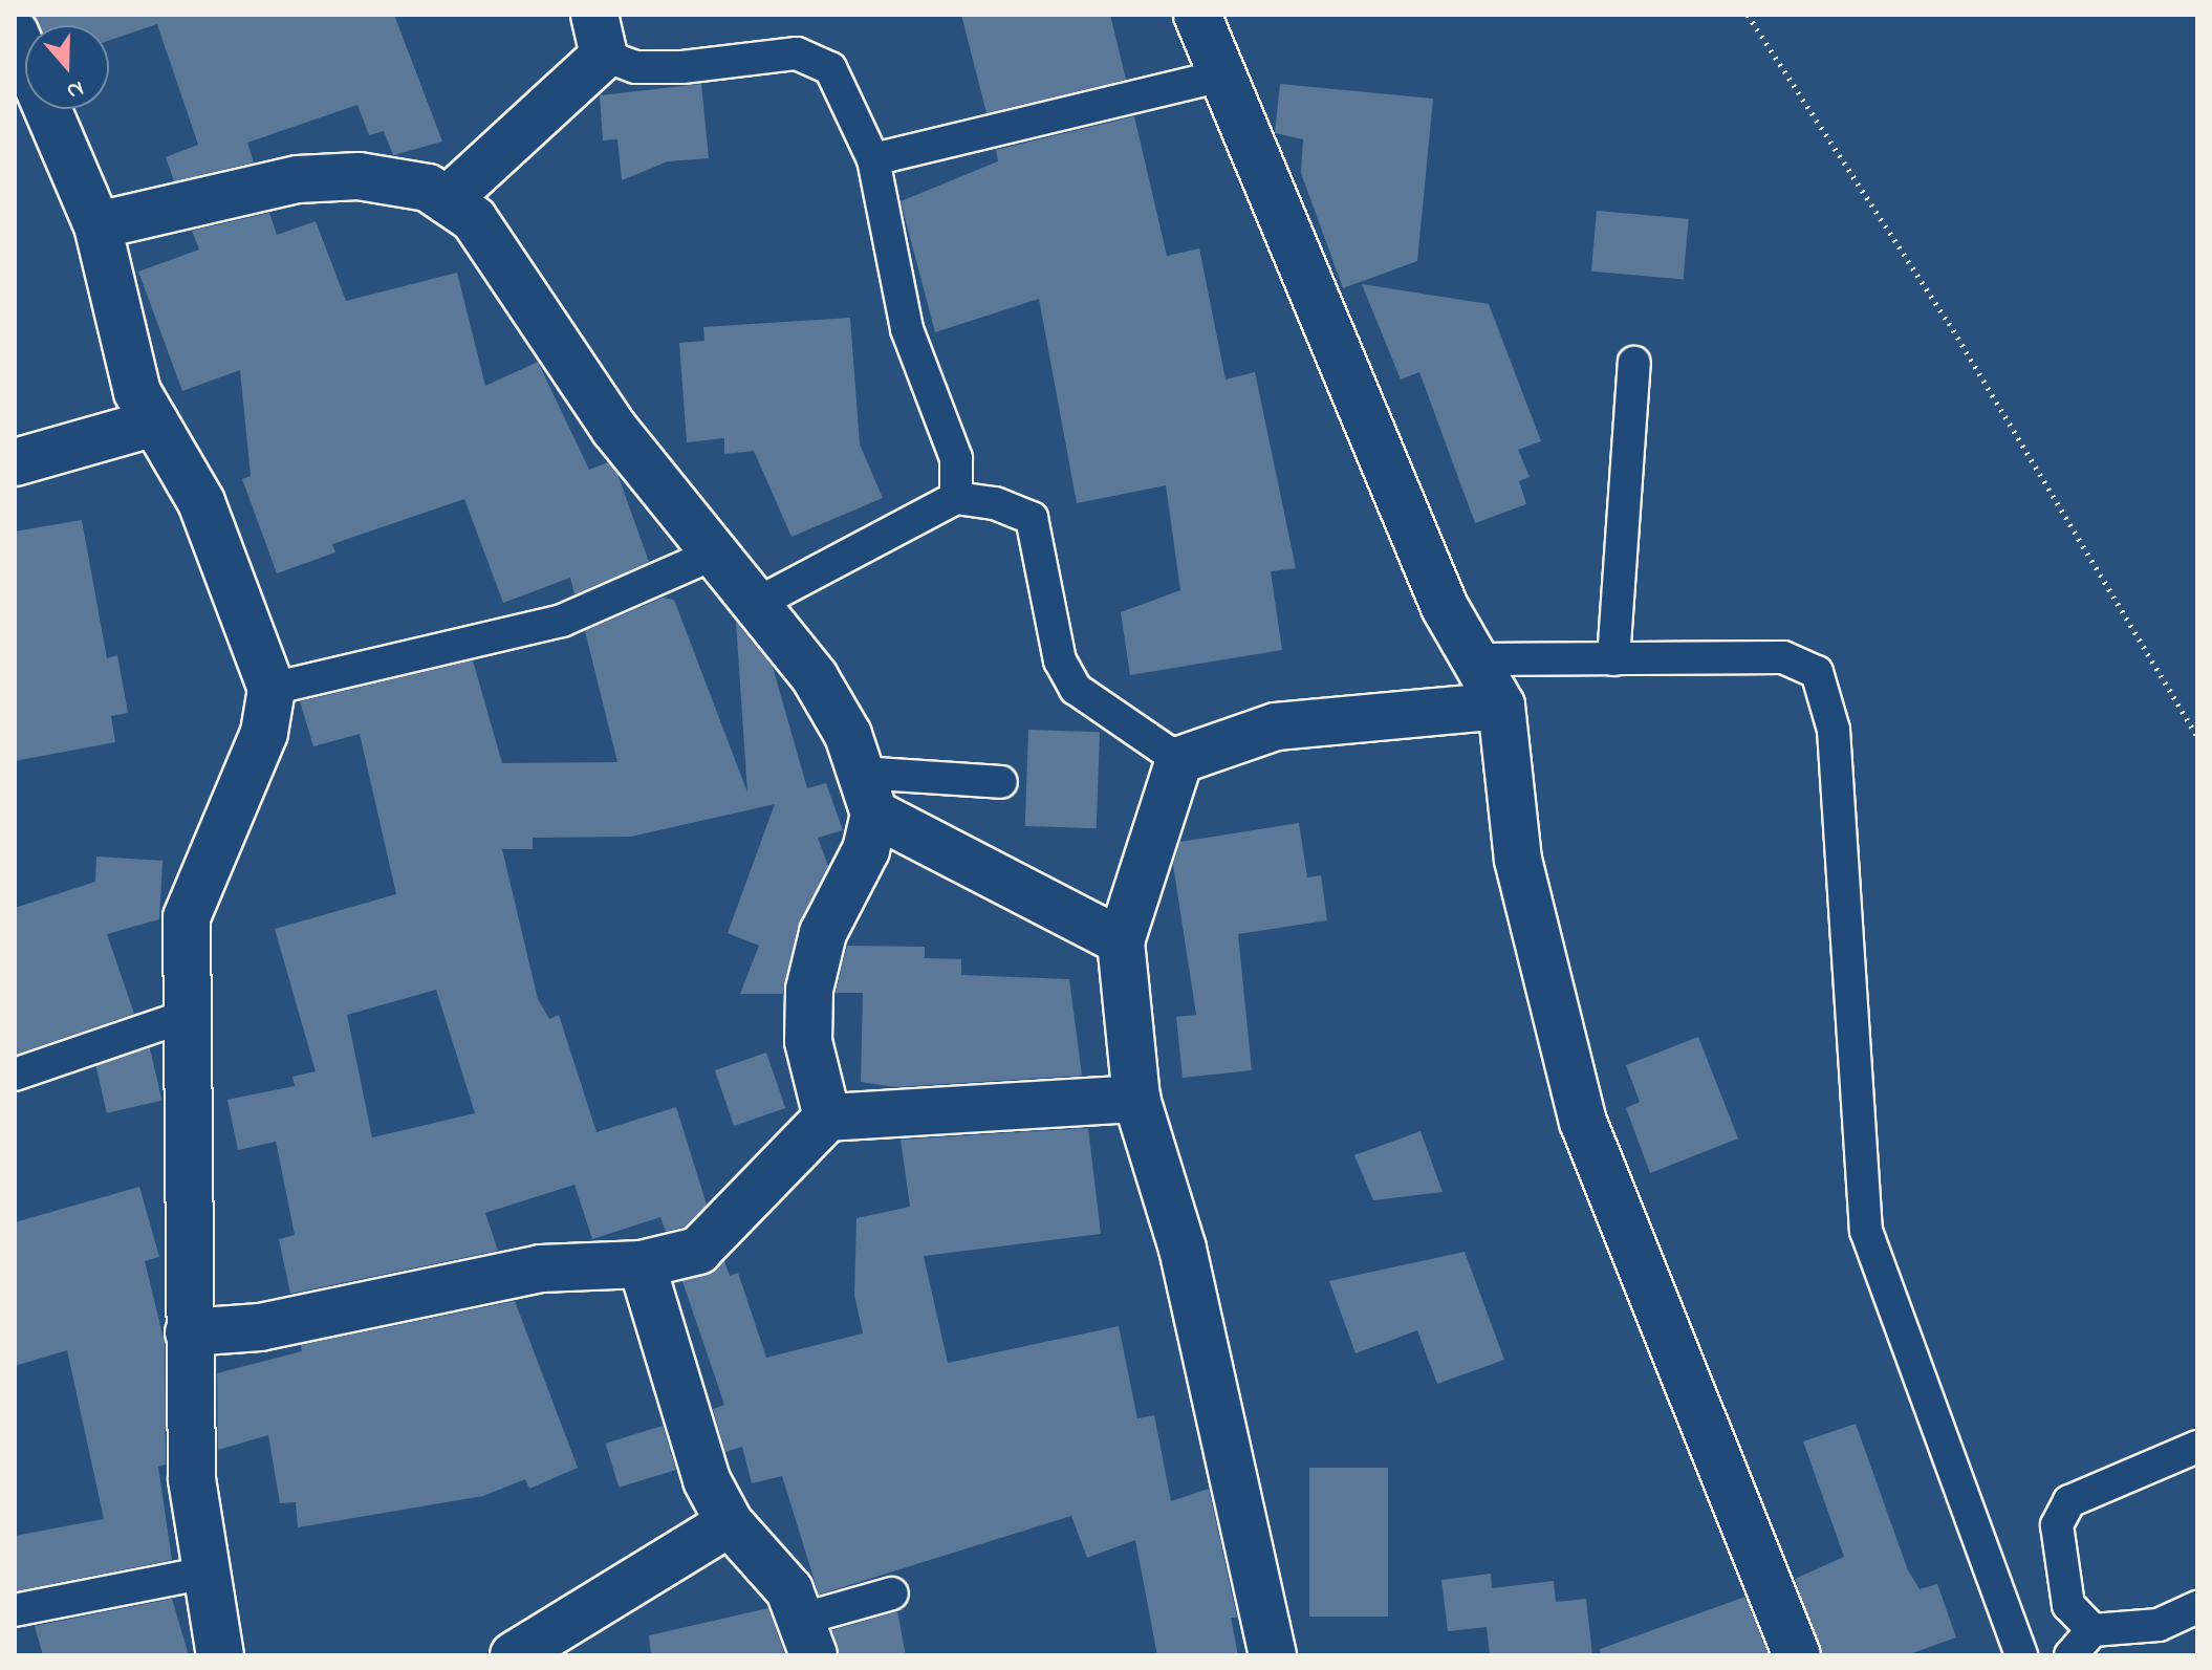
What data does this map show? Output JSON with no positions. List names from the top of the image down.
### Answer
{
  "north": "bottom"
}
